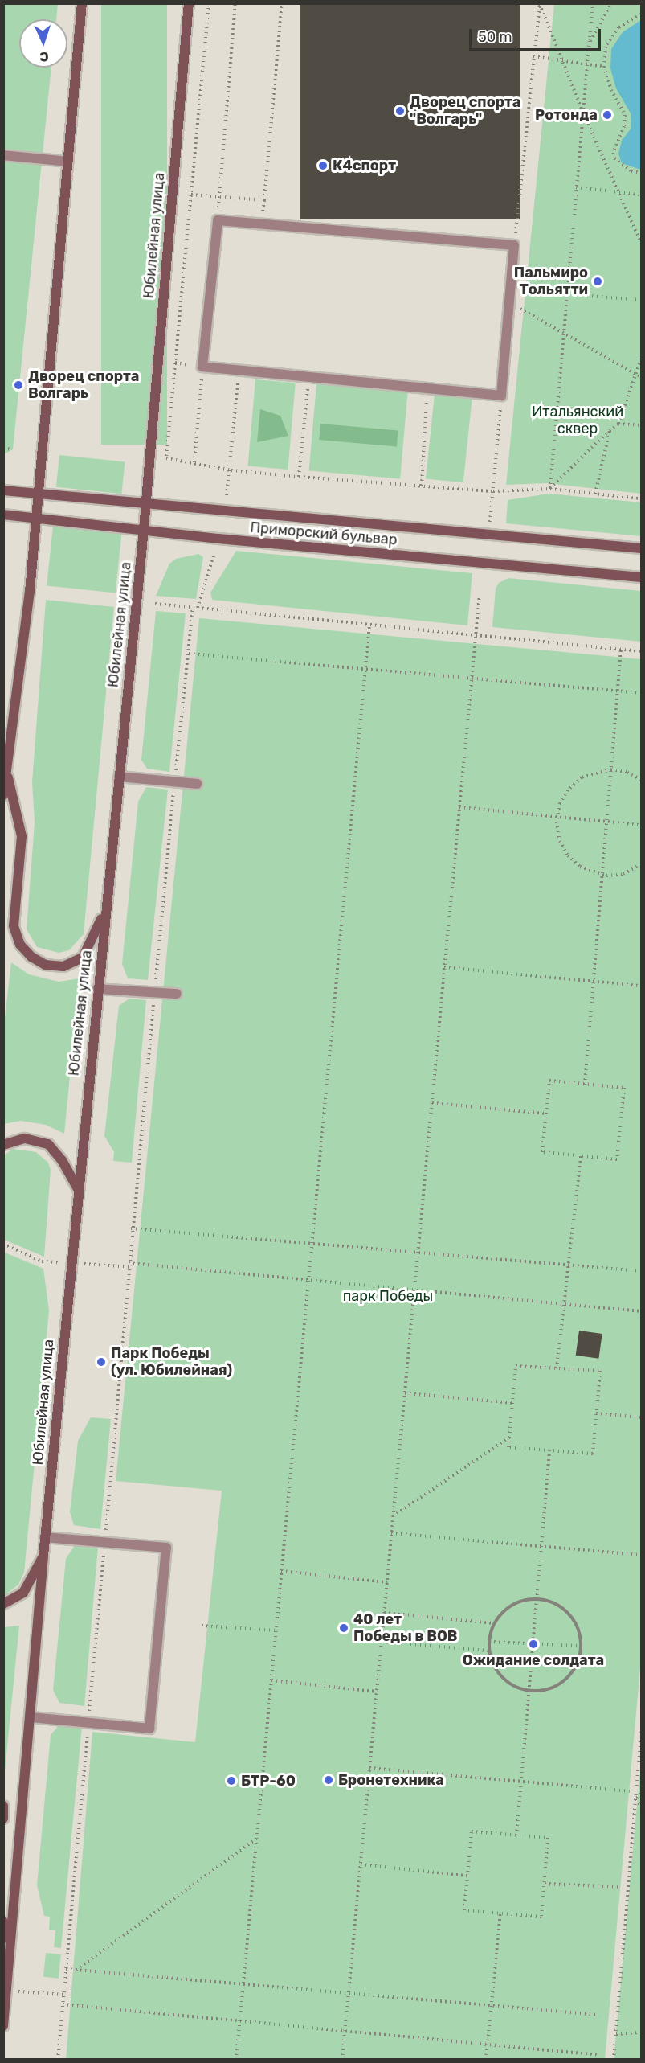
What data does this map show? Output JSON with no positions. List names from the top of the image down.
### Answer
{
  "streets": {
    "main road": ["Юбилейная улица", "Приморский бульвар"]
  },
  "crossings": [
    ["Юбилейная улица", "Приморский бульвар"]
  ],
  "parks": ["Итальянский сквер", "парк Победы"],
  "places": [
    "Дворец спорта \"Волгарь\"",
    "Ротонда",
    "К4спорт",
    "Пальмиро Тольятти",
    "Дворец спорта Волгарь",
    "Парк Победы (ул. Юбилейная)",
    "40 лет Победы в ВОВ",
    "Ожидание солдата",
    "Бронетехника",
    "БТР-60"
  ],
  "scale_bar": "50 m",
  "north": "bottom"
}
